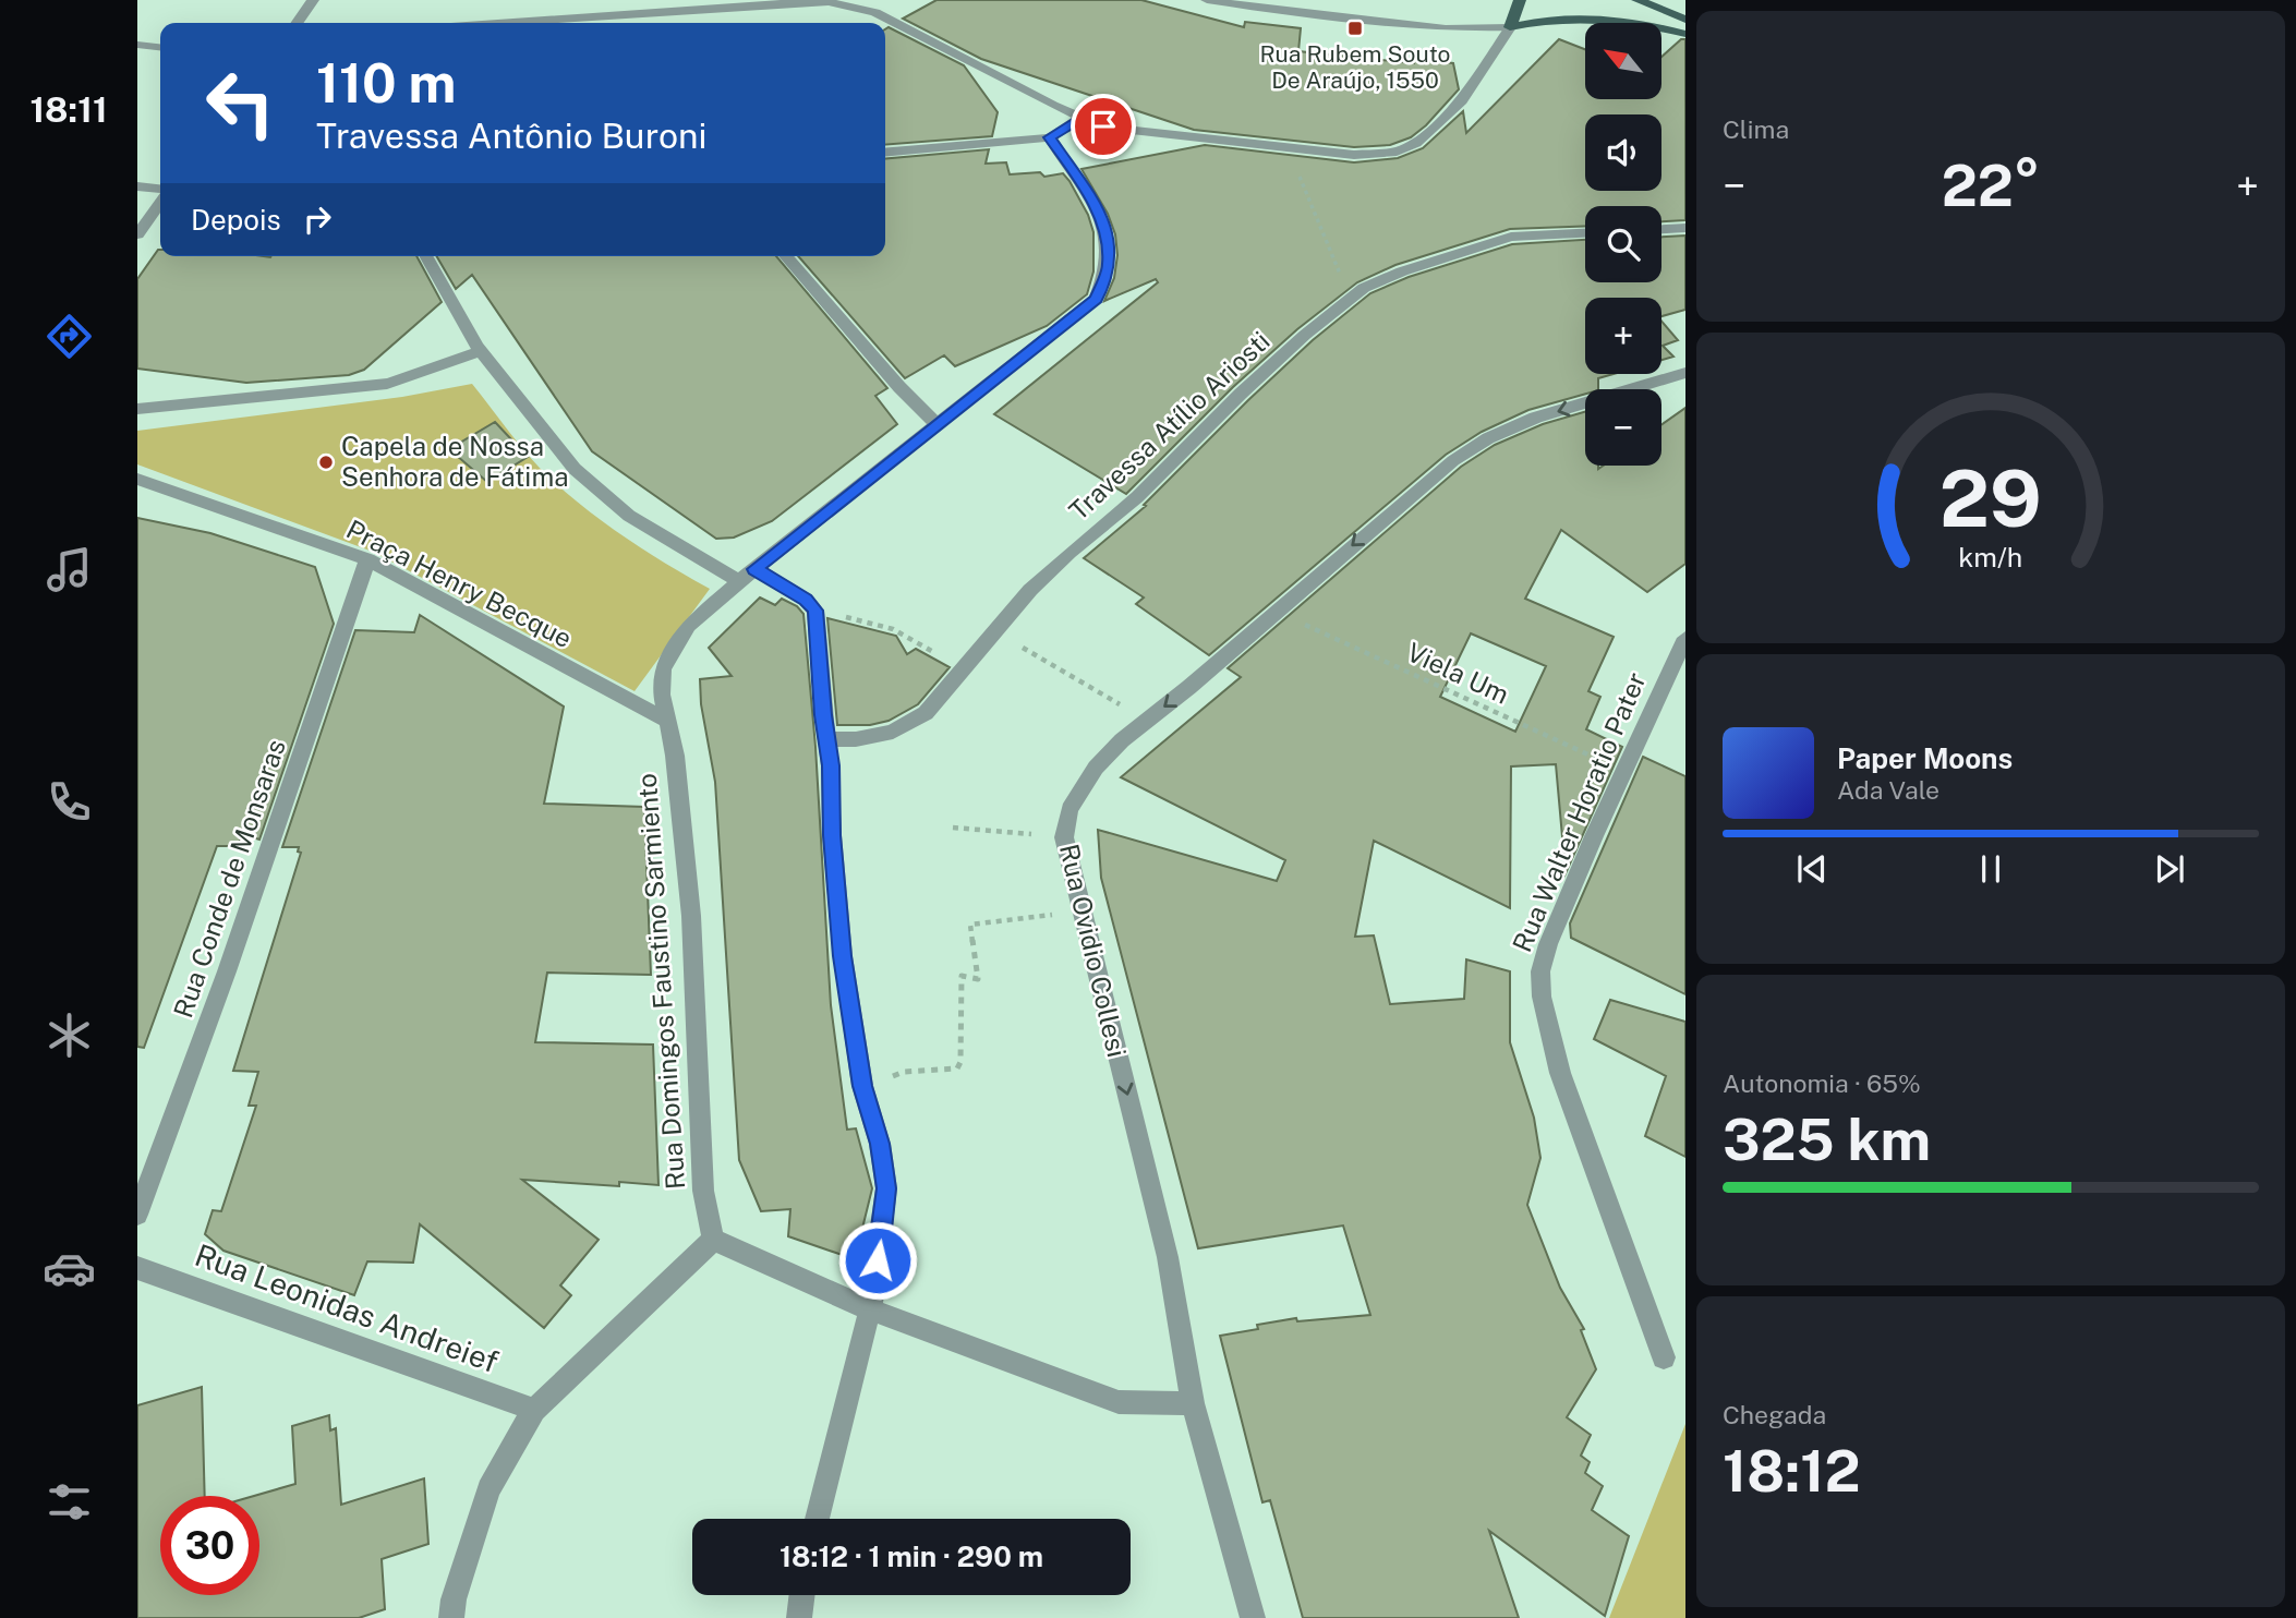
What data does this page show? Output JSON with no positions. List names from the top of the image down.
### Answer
{
  "streets": {
    "street": [
      "Travessa Atílio Ariosti",
      "Praça Henry Becque",
      "Rua Walter Horatio Pater",
      "Rua Conde de Monsaras",
      "Rua Ovidio Collesi",
      "Rua Domingos Faustino Sarmiento",
      "Rua Leonidas Andreief"
    ],
    "path": ["Viela Um"]
  },
  "crossings": [
    ["Praça Henry Becque", "Rua Conde de Monsaras"],
    ["Praça Henry Becque", "Rua Domingos Faustino Sarmiento"],
    ["Viela Um", "Rua Walter Horatio Pater"],
    ["Viela Um", "Rua Ovidio Collesi"]
  ],
  "one_way": ["Rua Ovidio Collesi"],
  "places": {
    "transit": ["Rua Rubem Souto De Araújo, 1550"],
    "other": ["Capela de Nossa Senhora de Fátima"]
  },
  "north": "top left",
  "page": {
    "tabs": "18:11",
    "tile": [
      "Clima",
      ["Autonomia · 65%", "325 km"],
      ["Chegada", "18:12"]
    ],
    "map_buttons": ["+", "−"],
    "turn": ["110 m", "Travessa Antônio Buroni"],
    "heat": ["−", "22°", "+"],
    "then": "Depois",
    "song": ["Paper Moons", "Ada Vale"],
    "limit": "30",
    "trip": "18:12 · 1 min · 290 m",
    "gauge": ["29", "km/h"]
  }
}
